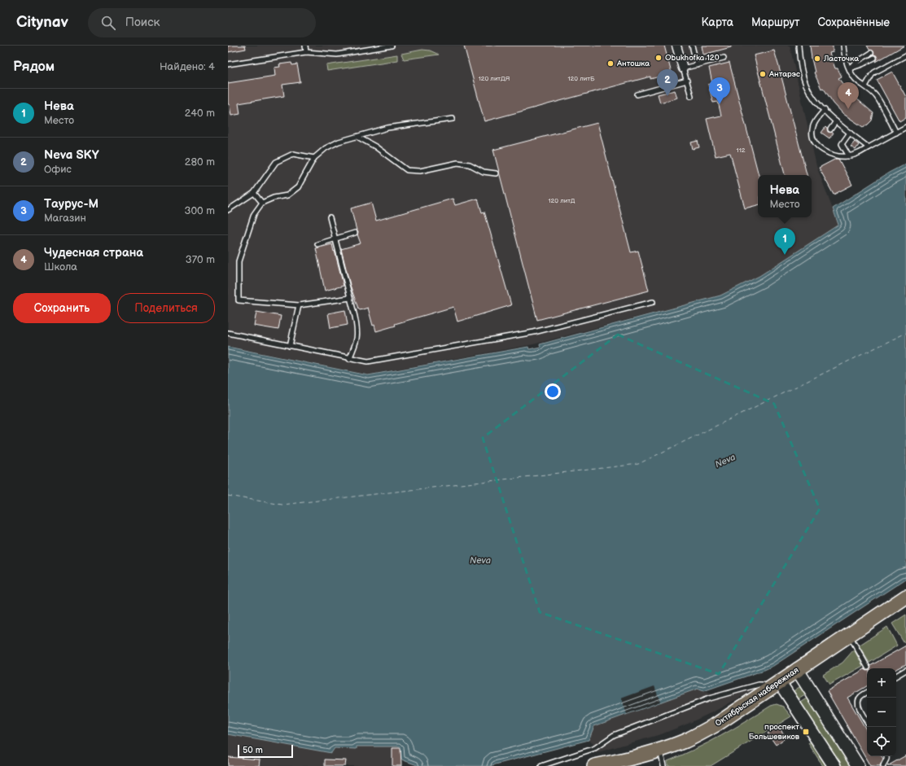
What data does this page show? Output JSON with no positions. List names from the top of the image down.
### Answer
{
  "streets": {
    "main road": ["Октябрьская набережная"]
  },
  "water": ["Neva"],
  "places": {
    "other": [
      "Obukhofka 120",
      "Ласточка",
      "Антошка",
      "Антарэс"
    ],
    "transit": ["проспект Большевиков"]
  },
  "house_numbers": [
    "120 литДЯ",
    "120 литБ",
    "112",
    "120 литД"
  ],
  "scale_bar": "50 m",
  "page": {
    "header": "Citynav",
    "search": "Поиск",
    "nav": ["Карта", "Маршрут", "Сохранённые"],
    "heading": ["Рядом", "Найдено: 4"],
    "pins": [
      "2",
      "3",
      "4",
      "1"
    ],
    "list": [
      {
        "mark": "1",
        "name": "Нева",
        "note": "Место",
        "value": "240 m"
      },
      {
        "mark": "2",
        "name": "Neva SKY",
        "note": "Офис",
        "value": "280 m"
      },
      {
        "mark": "3",
        "name": "Таурус-М",
        "note": "Магазин",
        "value": "300 m"
      },
      {
        "mark": "4",
        "name": "Чудесная страна",
        "note": "Школа",
        "value": "370 m"
      }
    ],
    "popup": ["Нева", "Место"],
    "buttons": ["Сохранить", "Поделиться"],
    "map_buttons": ["+", "−"],
    "scale": "50 m"
  }
}
